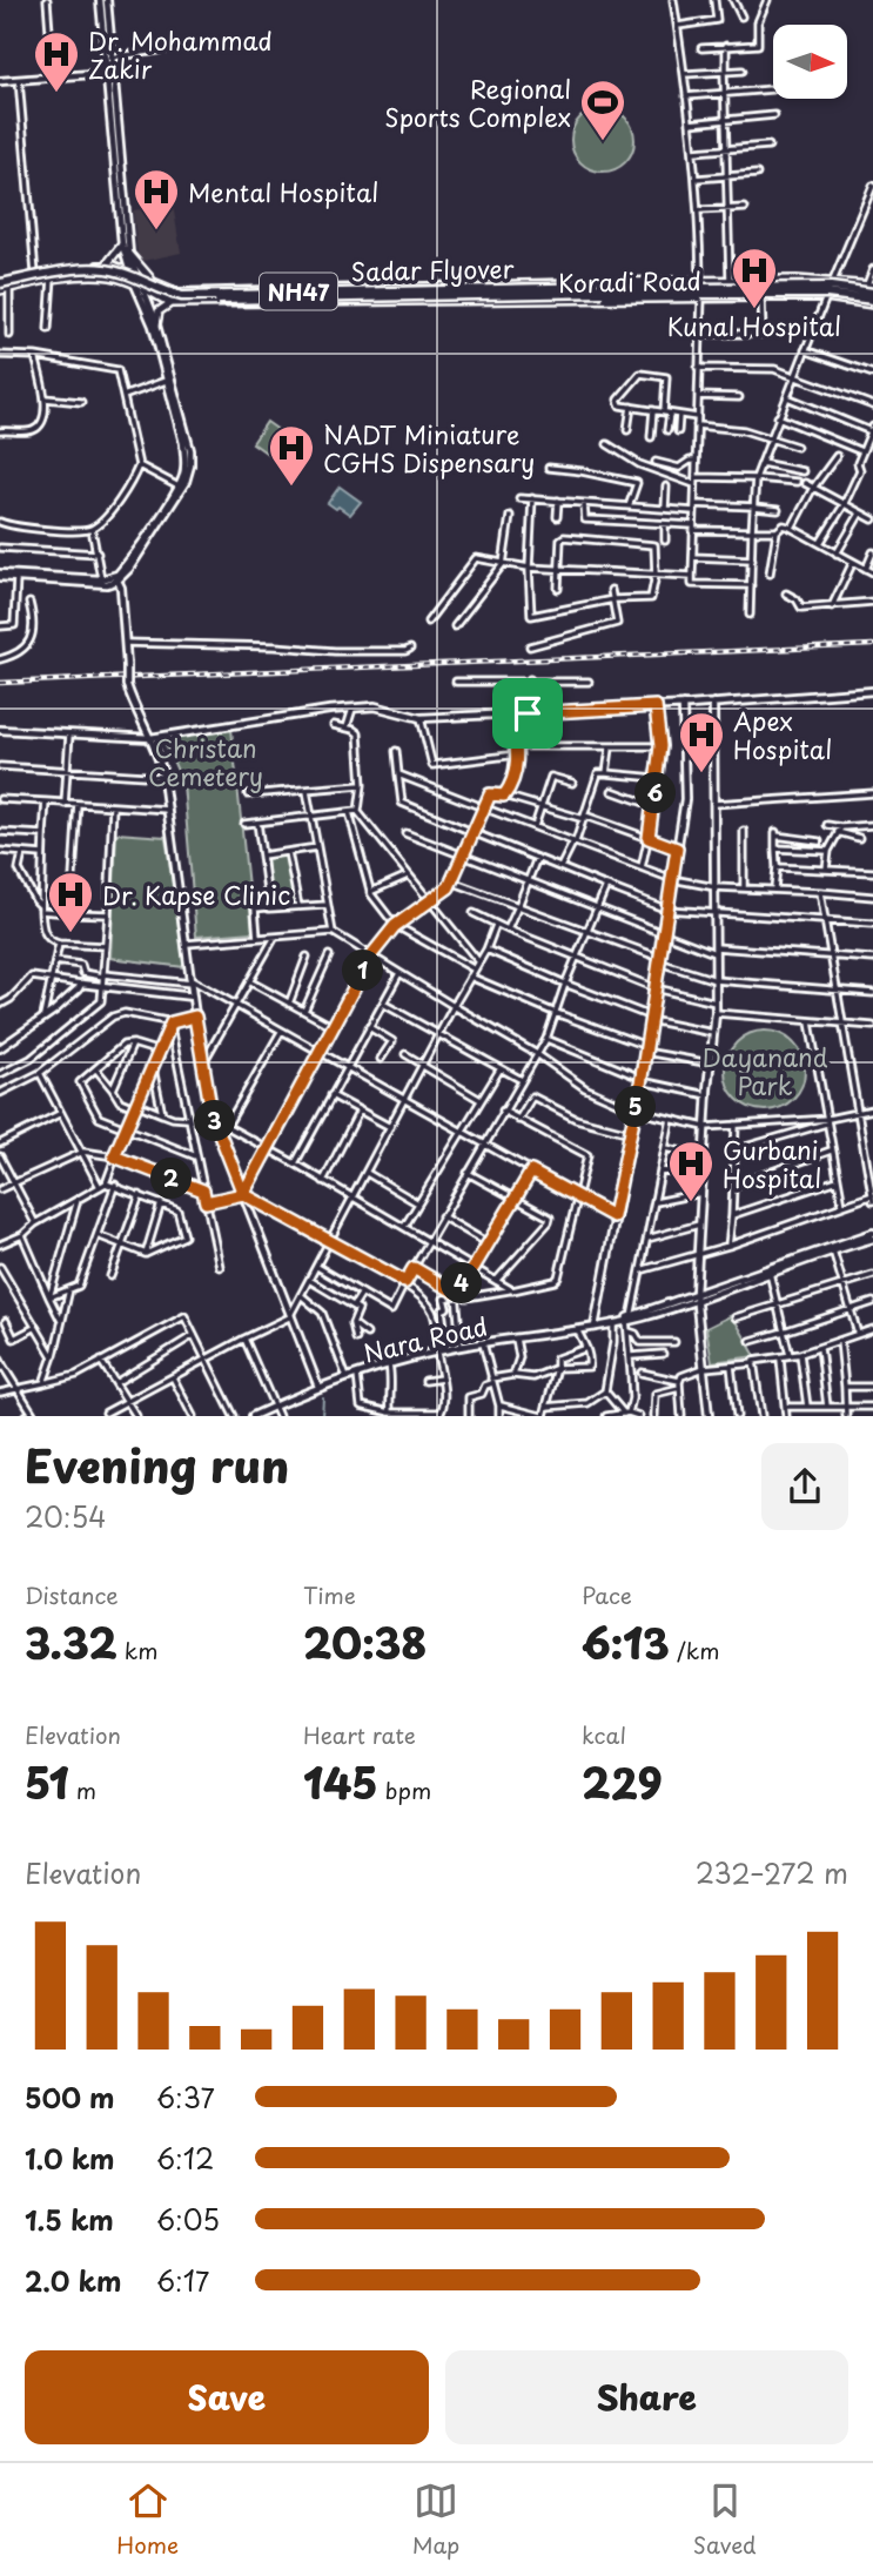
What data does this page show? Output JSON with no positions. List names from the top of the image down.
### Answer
{
  "streets": {
    "highway": ["Sadar Flyover", "NH47"],
    "main road": ["Koradi Road", "Nara Road"]
  },
  "crossings": [
    ["Sadar Flyover", "Koradi Road"],
    ["Sadar Flyover", "NH47"],
    ["Koradi Road", "NH47"]
  ],
  "parks": ["Christan Cemetery", "Dayanand Park"],
  "places": {
    "hospital": [
      "Dr. Mohammad Zakir",
      "Mental Hospital",
      "Kunal Hospital",
      "NADT Miniature CGHS Dispensary",
      "Apex Hospital",
      "Dr. Kapse Clinic",
      "Gurbani Hospital"
    ],
    "sports": ["Regional Sports Complex"]
  },
  "north": "right",
  "page": {
    "pins": [
      "6",
      "1",
      "5",
      "3",
      "2",
      "4"
    ],
    "heading": ["Evening run", "20:54"],
    "stats": [
      ["Distance", "3.32 km"],
      ["Time", "20:38"],
      ["Pace", "6:13 /km"],
      ["Elevation", "51 m"],
      ["Heart rate", "145 bpm"],
      ["kcal", "229"]
    ],
    "chart": ["Elevation", "232–272 m"],
    "list": [
      {
        "name": "500 m",
        "note": "6:37"
      },
      {
        "name": "1.0 km",
        "note": "6:12"
      },
      {
        "name": "1.5 km",
        "note": "6:05"
      },
      {
        "name": "2.0 km",
        "note": "6:17"
      }
    ],
    "buttons": ["Save", "Share"],
    "tabs": ["Home", "Map", "Saved"]
  }
}
